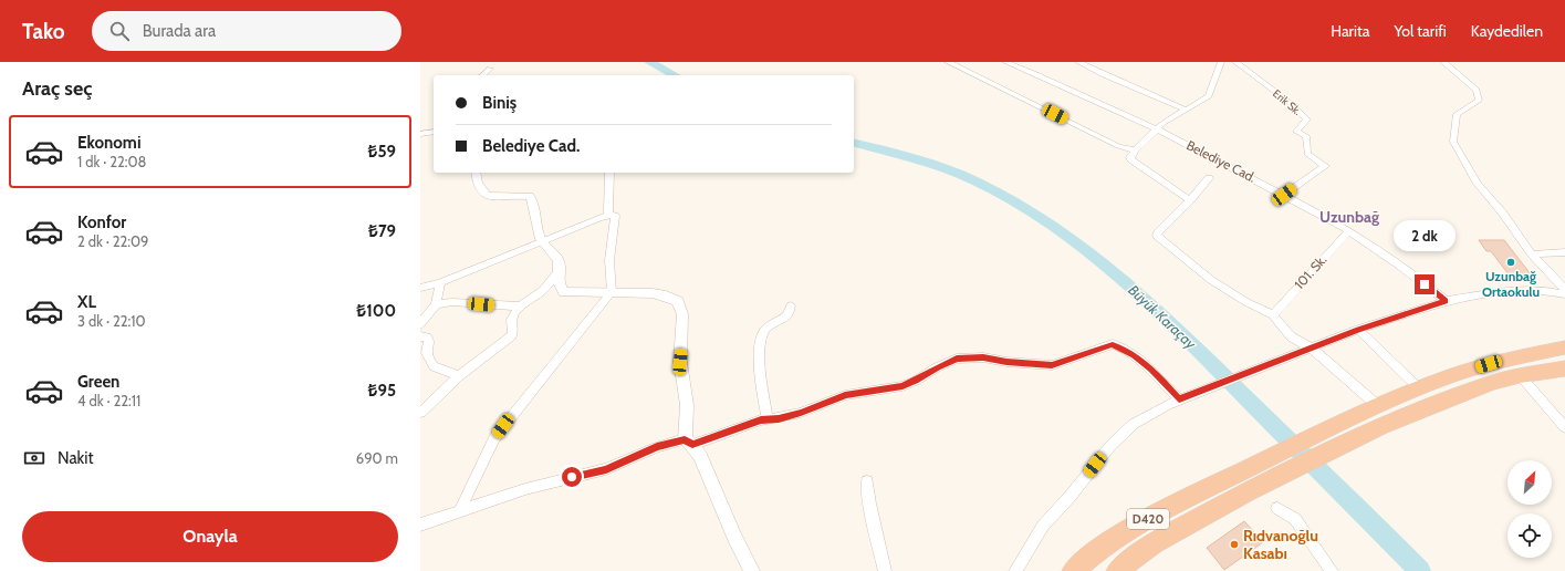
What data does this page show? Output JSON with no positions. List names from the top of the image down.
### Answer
{
  "streets": {
    "highway": ["D420"],
    "street": ["Erik Sk.", "Belediye Cad.", "101. Sk."]
  },
  "crossings": [
    ["Erik Sk.", "Belediye Cad."],
    ["Belediye Cad.", "101. Sk."]
  ],
  "districts": ["Uzunbağ"],
  "water": ["Büyük Karaçay"],
  "places": ["Uzunbağ Ortaokulu", "Rıdvanoğlu Kasabı"],
  "north": "top right",
  "page": {
    "header": "Tako",
    "search": "Burada ara",
    "nav": ["Harita", "Yol tarifi", "Kaydedilen"],
    "heading": "Araç seç",
    "banner": ["Biniş", "Belediye Cad."],
    "list": [
      {
        "name": "Ekonomi",
        "note": "1 dk · 22:08",
        "value": "₺59"
      },
      {
        "name": "Konfor",
        "note": "2 dk · 22:09",
        "value": "₺79"
      },
      {
        "name": "XL",
        "note": "3 dk · 22:10",
        "value": "₺100"
      },
      {
        "name": "Green",
        "note": "4 dk · 22:11",
        "value": "₺95"
      }
    ],
    "bubble": "2 dk",
    "pay": ["Nakit", "690 m"],
    "buttons": "Onayla"
  }
}
